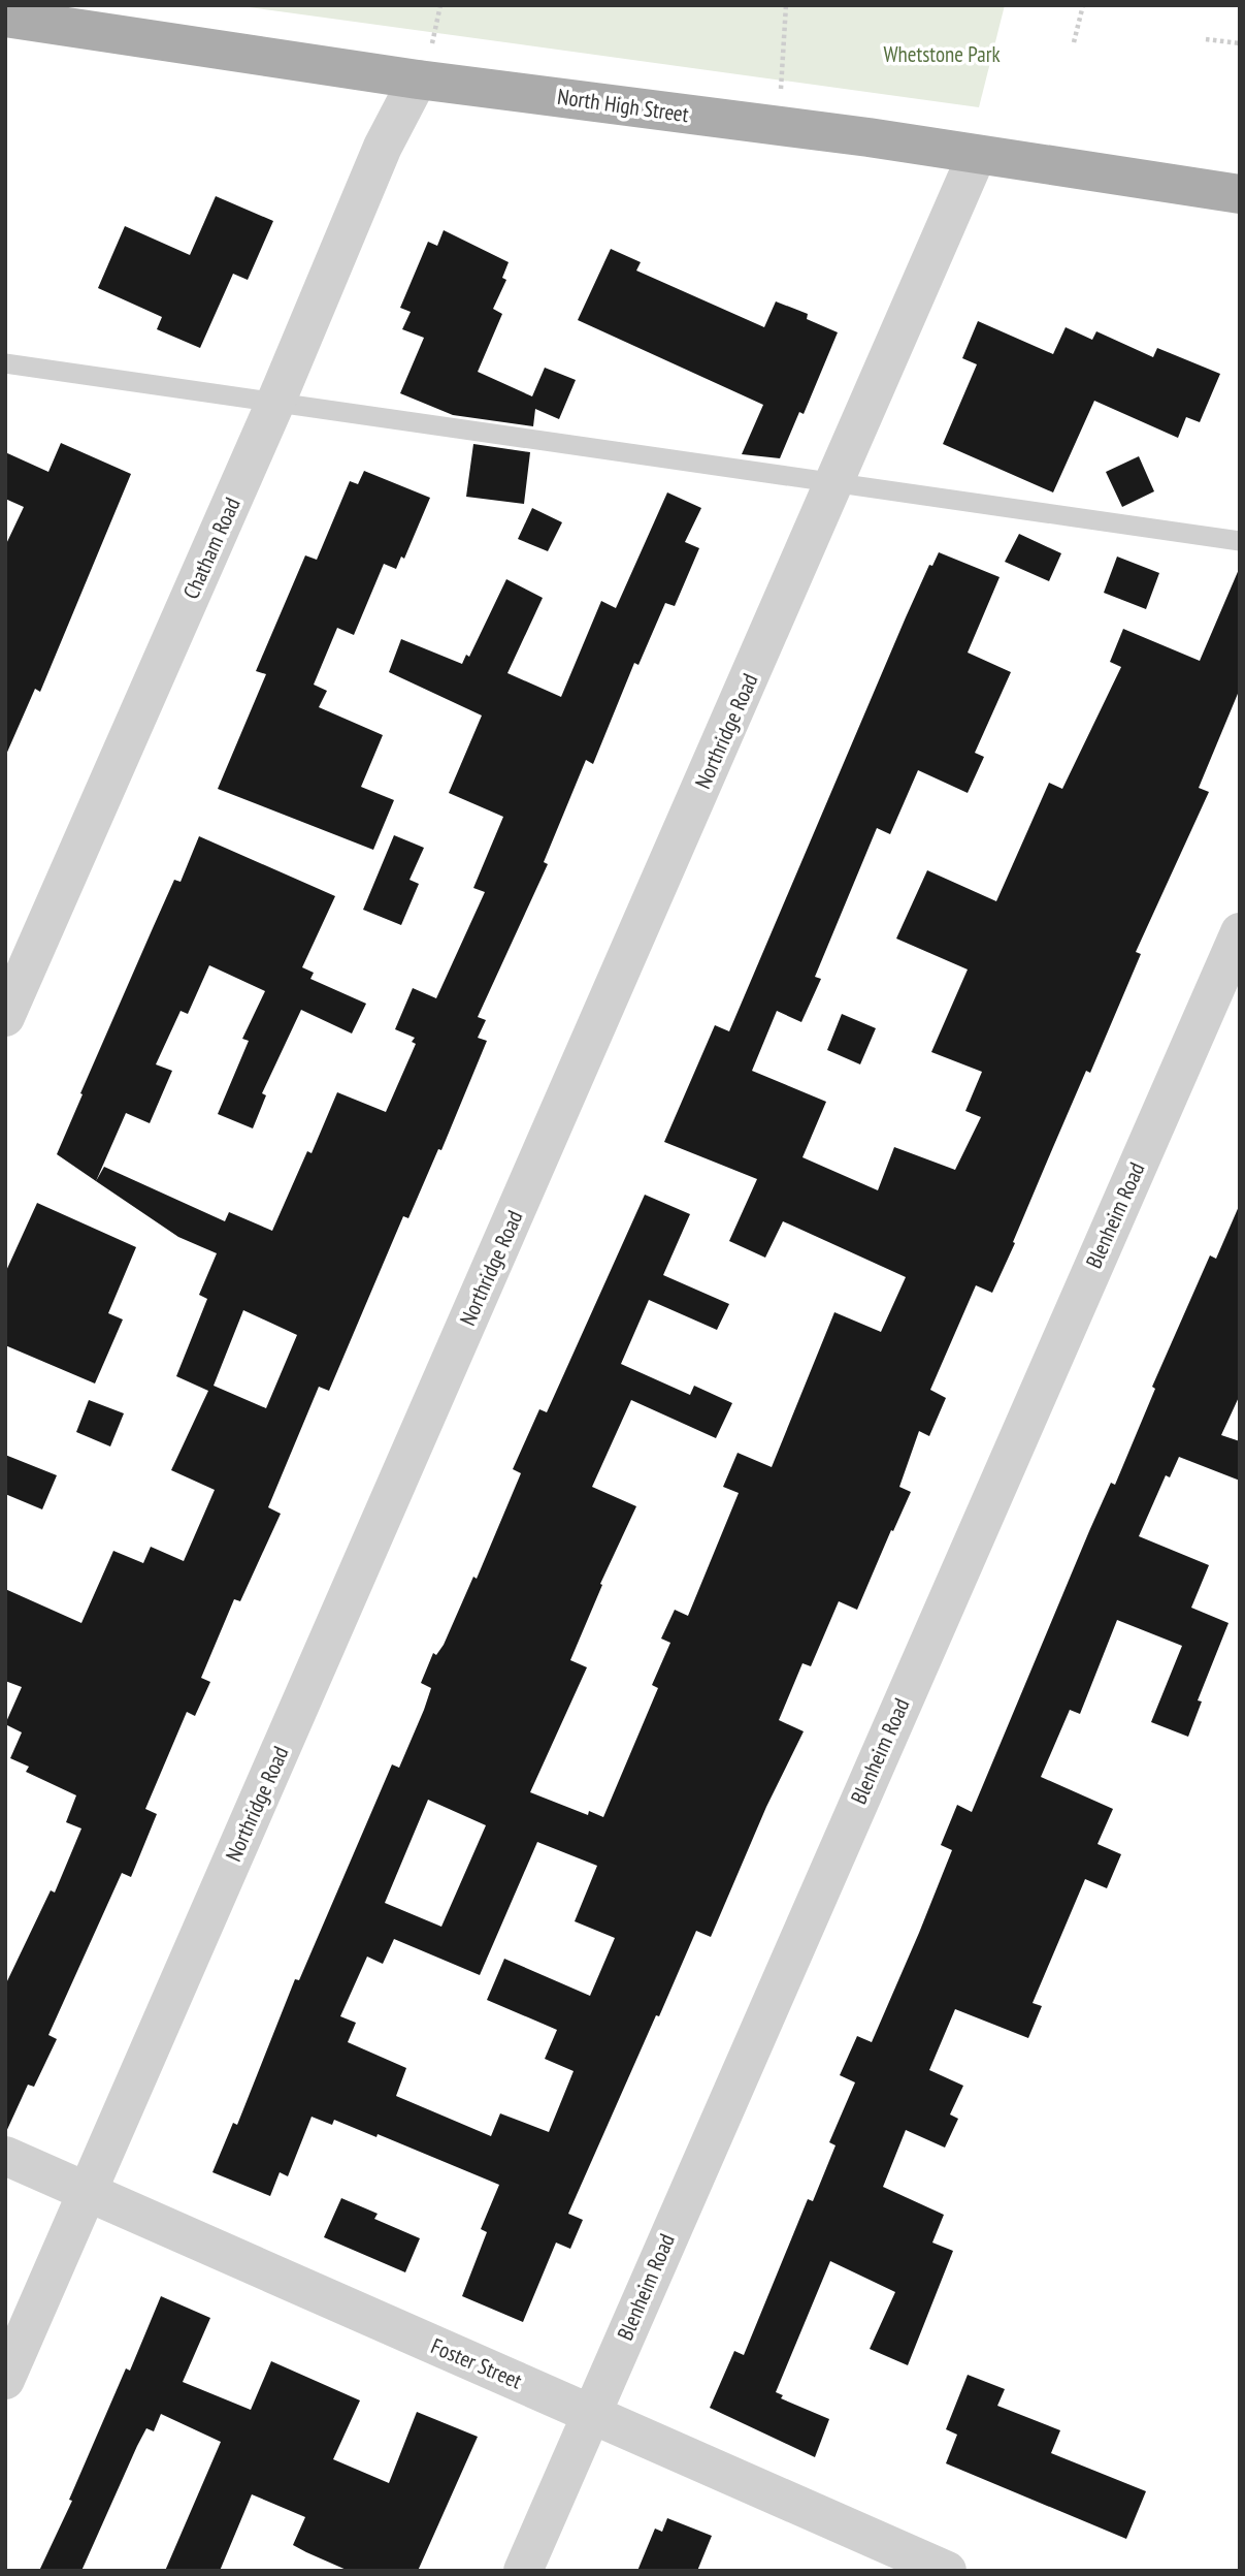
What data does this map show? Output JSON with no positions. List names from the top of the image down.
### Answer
{
  "streets": {
    "main road": ["North High Street"],
    "street": [
      "Chatham Road",
      "Northridge Road",
      "Blenheim Road",
      "Foster Street"
    ]
  },
  "crossings": [
    ["North High Street", "Chatham Road"],
    ["North High Street", "Northridge Road"],
    ["Northridge Road", "Foster Street"],
    ["Blenheim Road", "Foster Street"]
  ],
  "parks": ["Whetstone Park"]
}
